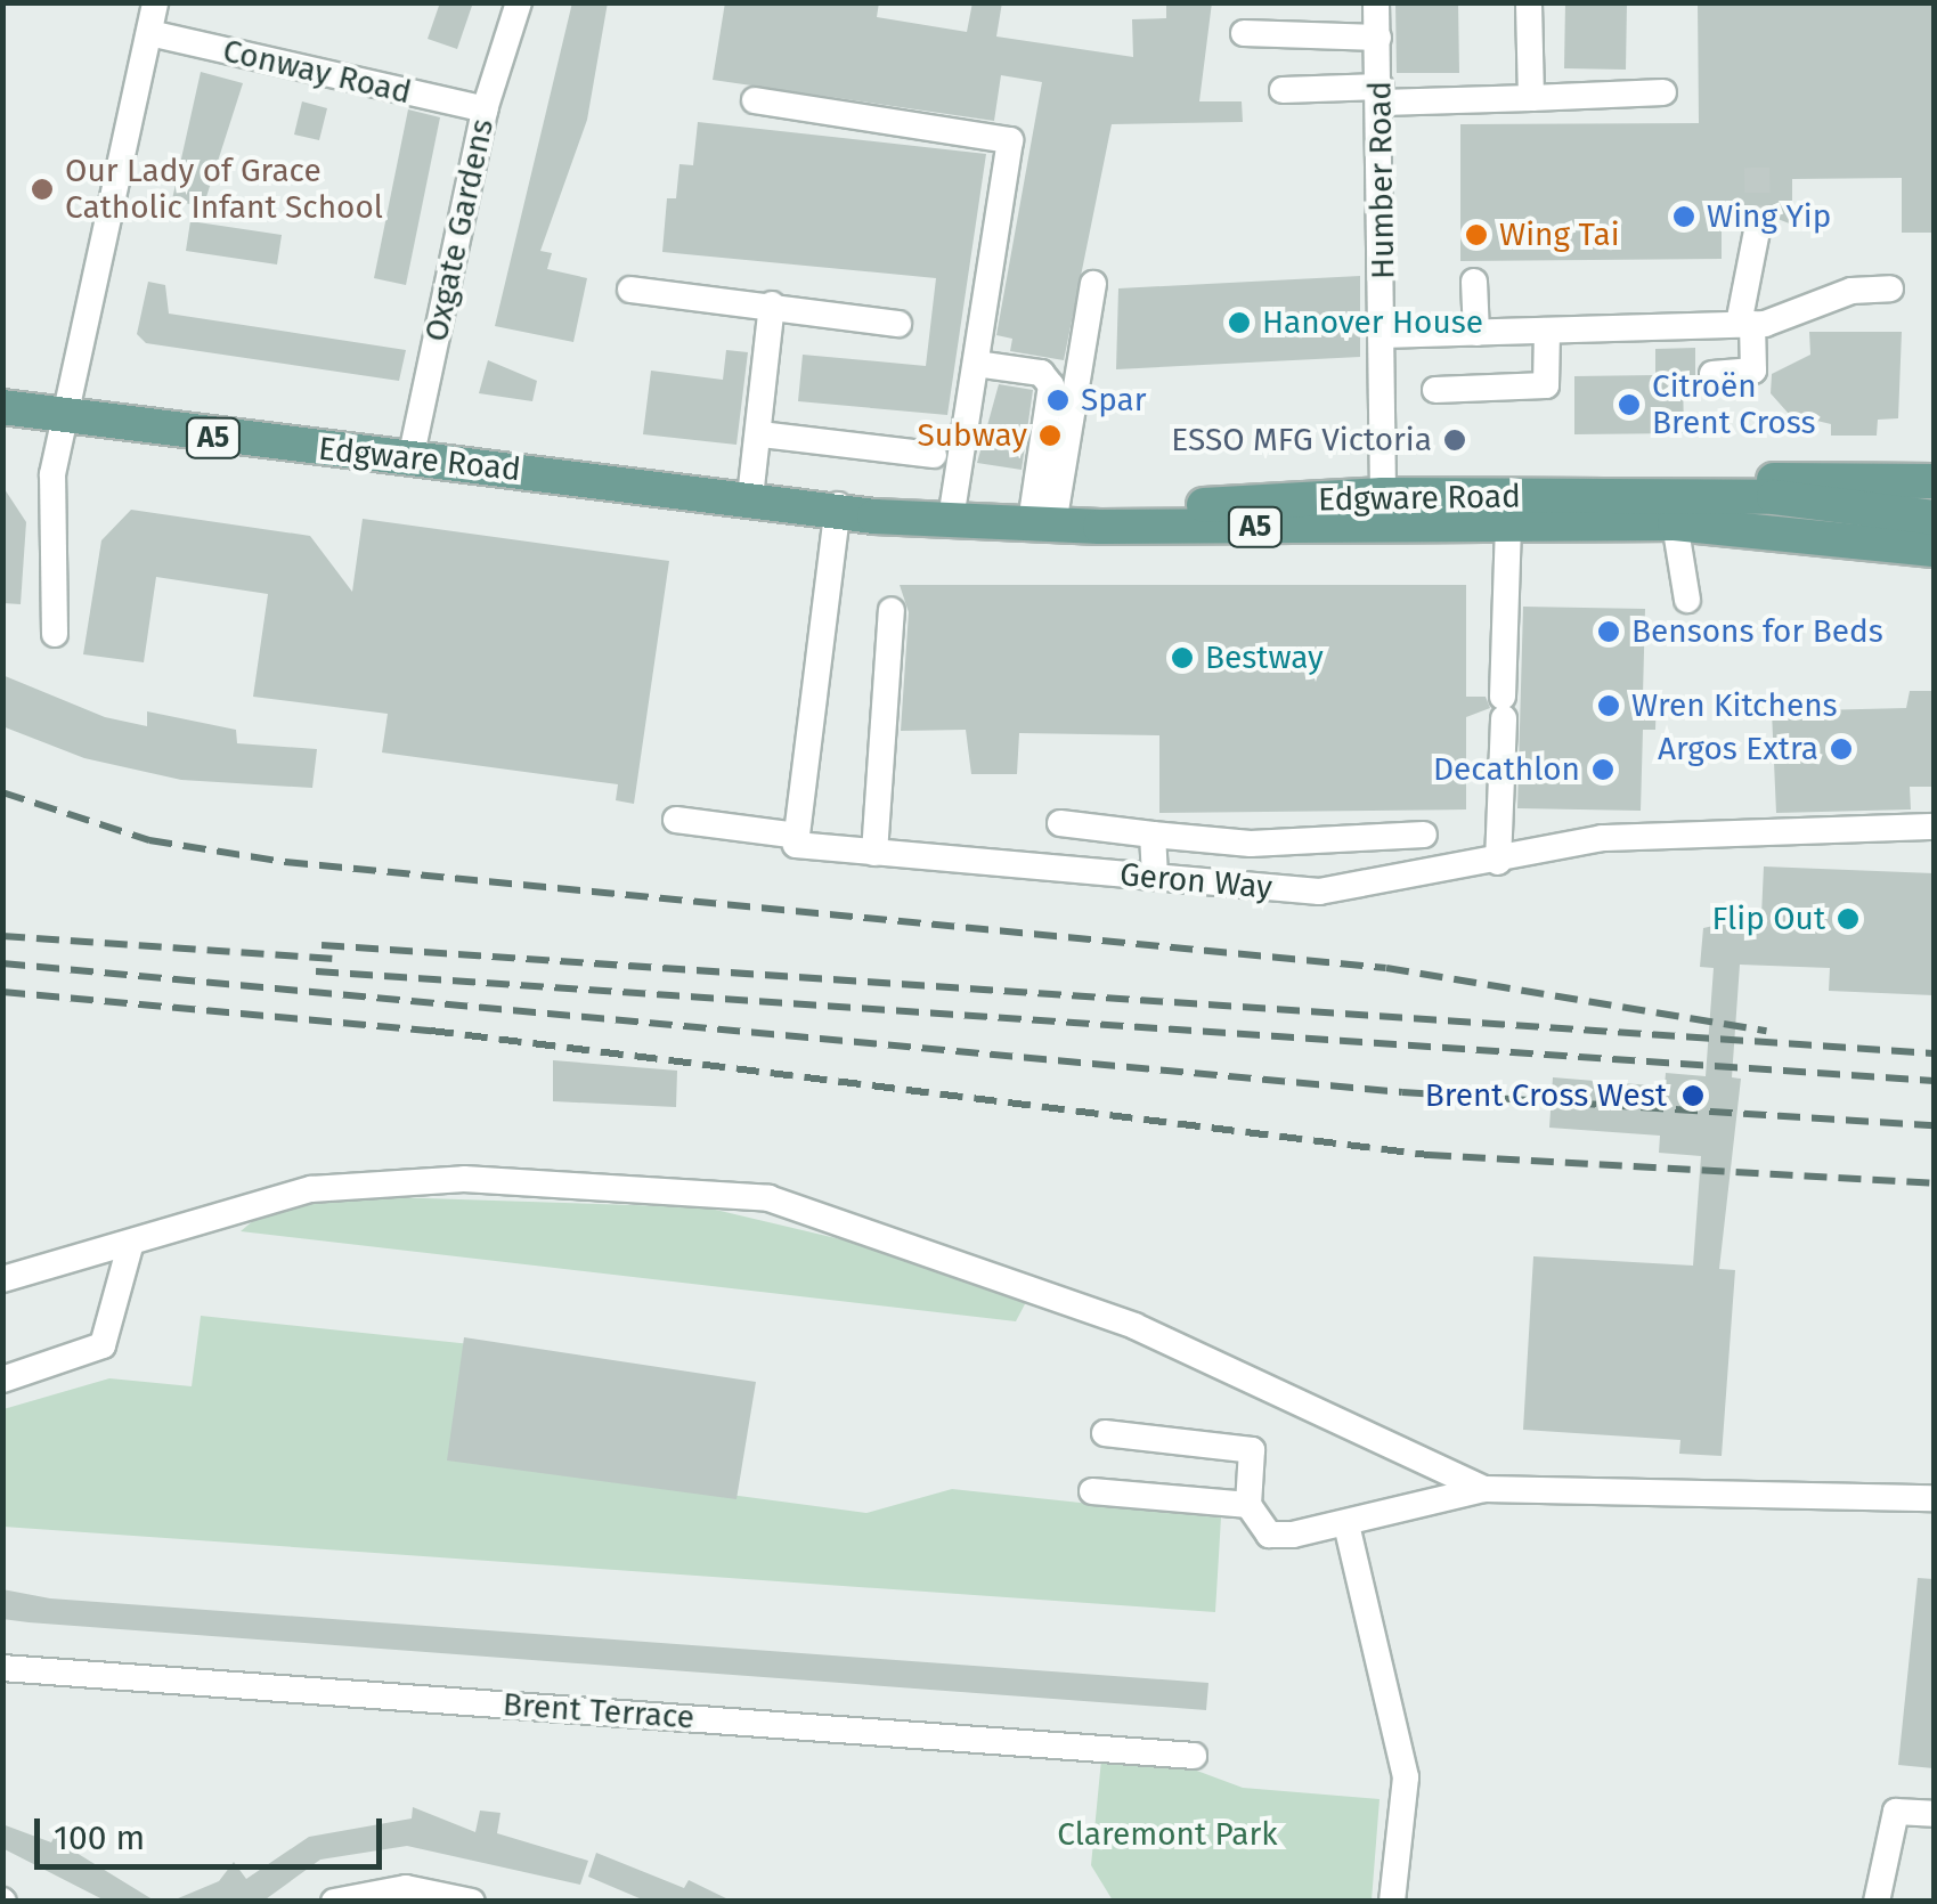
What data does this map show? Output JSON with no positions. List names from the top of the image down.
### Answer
{
  "streets": {
    "main road": ["A5", "Edgware Road"],
    "street": [
      "Conway Road",
      "Humber Road",
      "Oxgate Gardens",
      "Geron Way",
      "Brent Terrace"
    ]
  },
  "crossings": [
    ["Conway Road", "Oxgate Gardens"],
    ["Humber Road", "Edgware Road"],
    ["Oxgate Gardens", "Edgware Road"]
  ],
  "parks": ["Claremont Park"],
  "places": [
    "Our Lady of Grace Catholic Infant School",
    "Wing Yip",
    "Wing Tai",
    "Hanover House",
    "Spar",
    "Citroën Brent Cross",
    "Subway",
    "ESSO MFG Victoria",
    "Bensons for Beds",
    "Bestway",
    "Wren Kitchens",
    "Argos Extra",
    "Decathlon",
    "Flip Out",
    "Brent Cross West"
  ],
  "scale_bar": "100 m"
}
